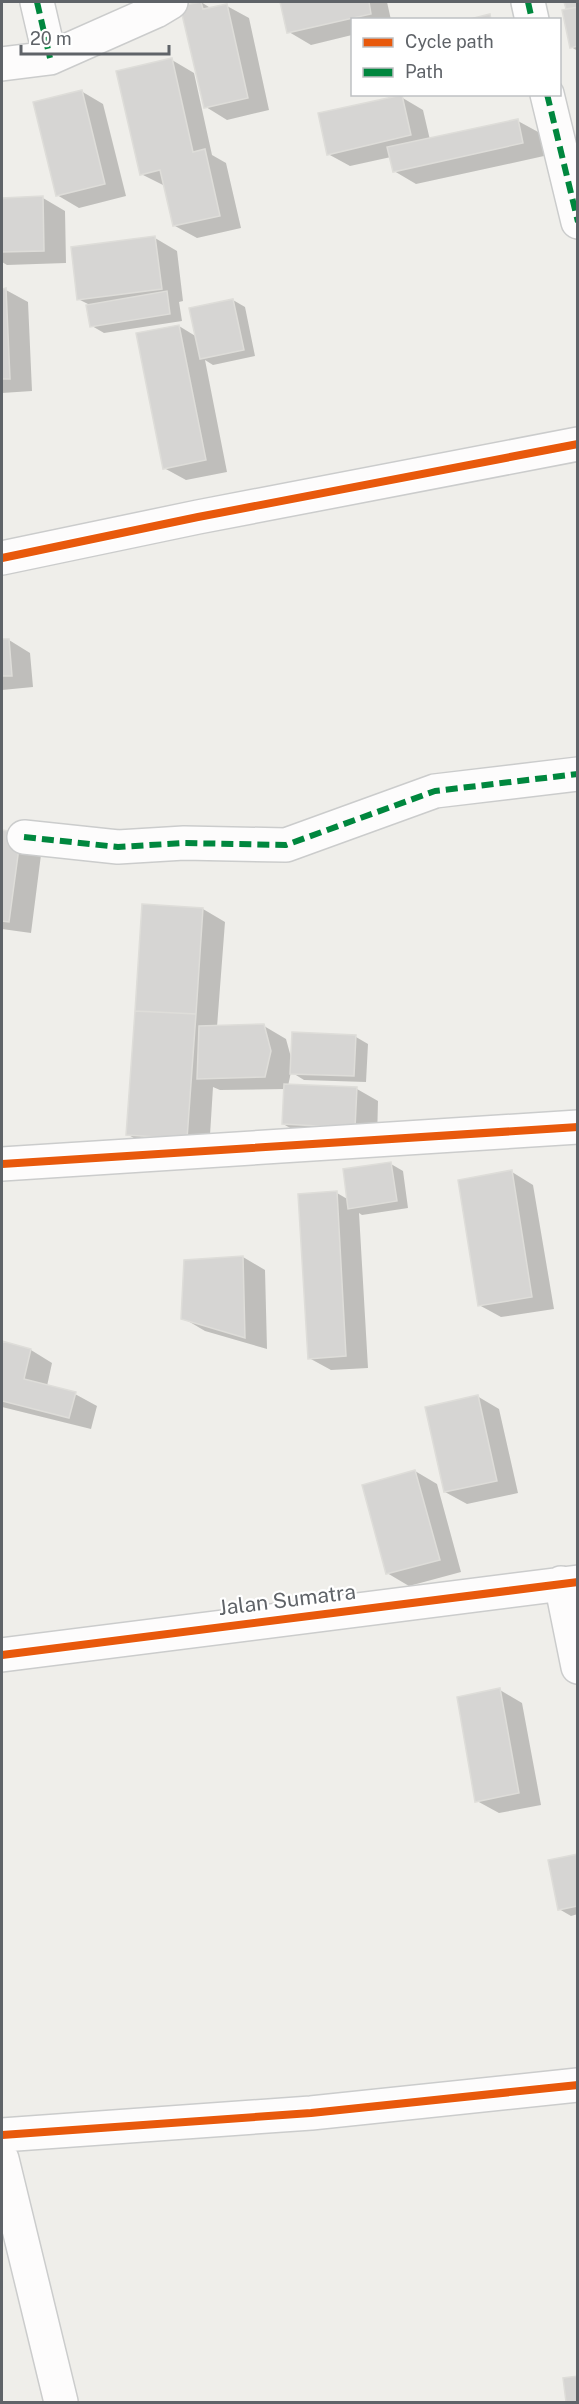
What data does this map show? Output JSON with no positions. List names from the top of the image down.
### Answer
{
  "streets": {
    "street": ["Jalan Sumatra"]
  },
  "legend": ["Cycle path", "Path"],
  "scale_bar": "20 m"
}
